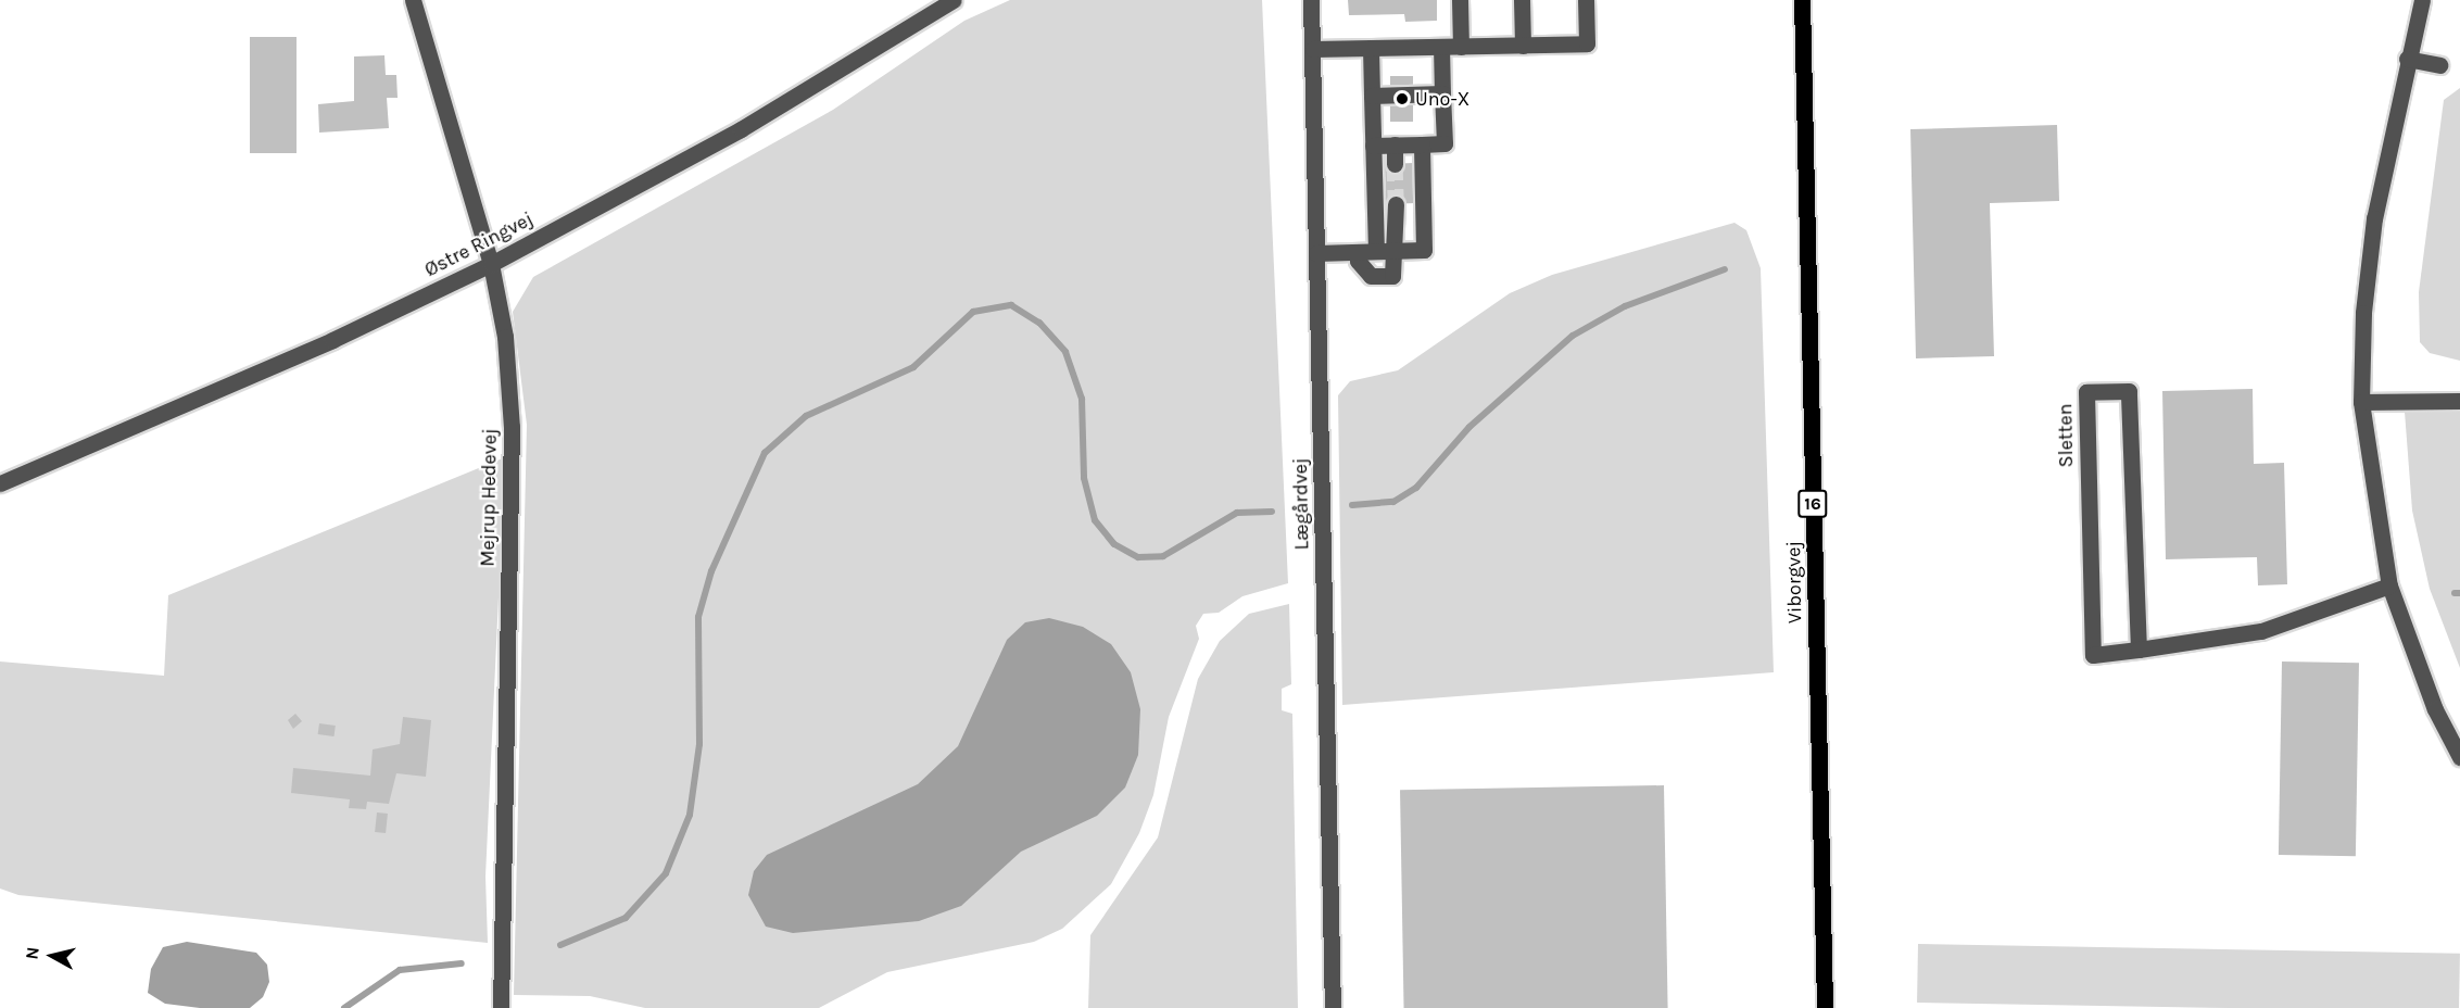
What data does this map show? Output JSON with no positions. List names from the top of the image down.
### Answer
{
  "streets": {
    "main road": ["16", "Viborgvej"],
    "street": [
      "Østre Ringvej",
      "Sletten",
      "Mejrup Hedevej",
      "Lægårdvej"
    ]
  },
  "crossings": [
    ["Østre Ringvej", "Mejrup Hedevej"]
  ],
  "places": ["Uno-X"],
  "north": "left"
}
